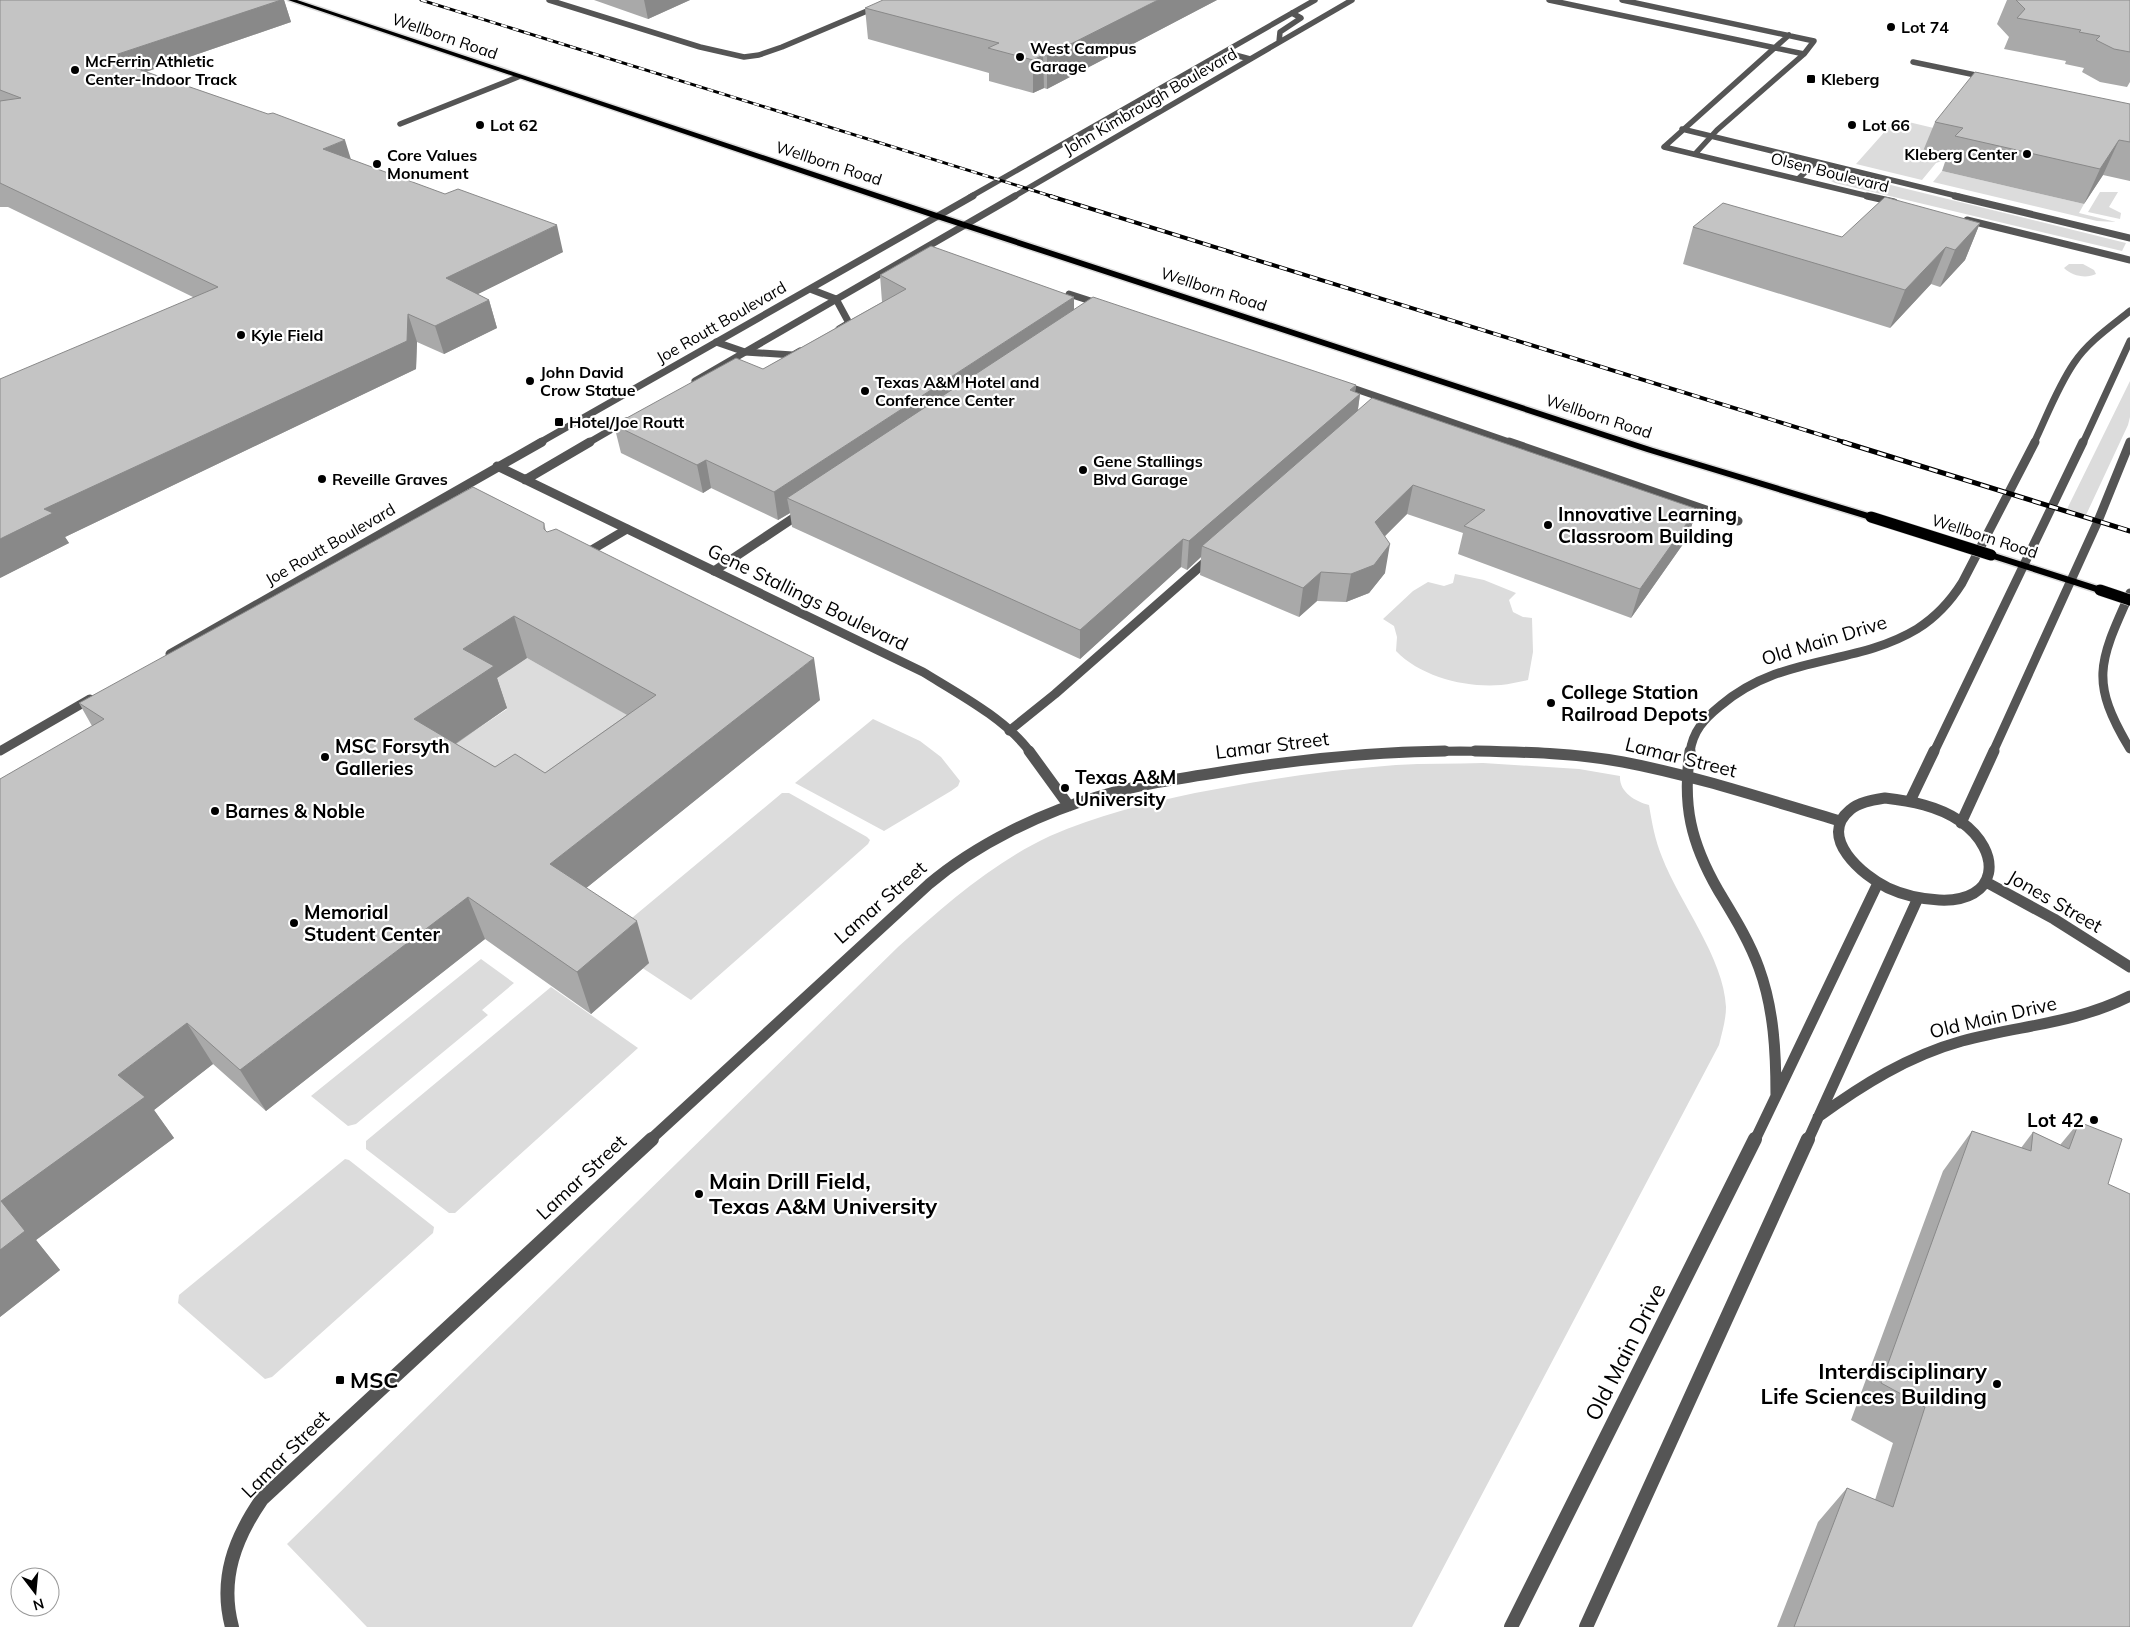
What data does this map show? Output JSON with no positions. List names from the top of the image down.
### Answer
{
  "streets": {
    "main road": ["Wellborn Road"],
    "street": [
      "John Kimbrough Boulevard",
      "Olsen Boulevard",
      "Joe Routt Boulevard",
      "Gene Stallings Boulevard",
      "Old Main Drive",
      "Lamar Street",
      "Jones Street"
    ]
  },
  "crossings": [
    ["Wellborn Road", "John Kimbrough Boulevard"],
    ["Wellborn Road", "Joe Routt Boulevard"],
    ["John Kimbrough Boulevard", "Joe Routt Boulevard"],
    ["Joe Routt Boulevard", "Gene Stallings Boulevard"],
    ["Gene Stallings Boulevard", "Lamar Street"],
    ["Old Main Drive", "Lamar Street"],
    ["Old Main Drive", "Jones Street"],
    ["Lamar Street", "Jones Street"]
  ],
  "places": {
    "other": [
      "Lot 74",
      "West Campus Garage",
      "McFerrin Athletic Center-Indoor Track",
      "Lot 62",
      "Lot 66",
      "Kleberg Center",
      "Core Values Monument",
      "Kyle Field",
      "John David Crow Statue",
      "Texas A&M Hotel and Conference Center",
      "Gene Stallings Blvd Garage",
      "Reveille Graves",
      "Innovative Learning Classroom Building",
      "College Station Railroad Depots",
      "MSC Forsyth Galleries",
      "Texas A&M University",
      "Barnes & Noble",
      "Memorial Student Center",
      "Lot 42",
      "Main Drill Field, Texas A&M University",
      "Interdisciplinary Life Sciences Building"
    ],
    "transit": ["Kleberg", "Hotel/Joe Routt", "MSC"]
  },
  "north": "bottom"
}
